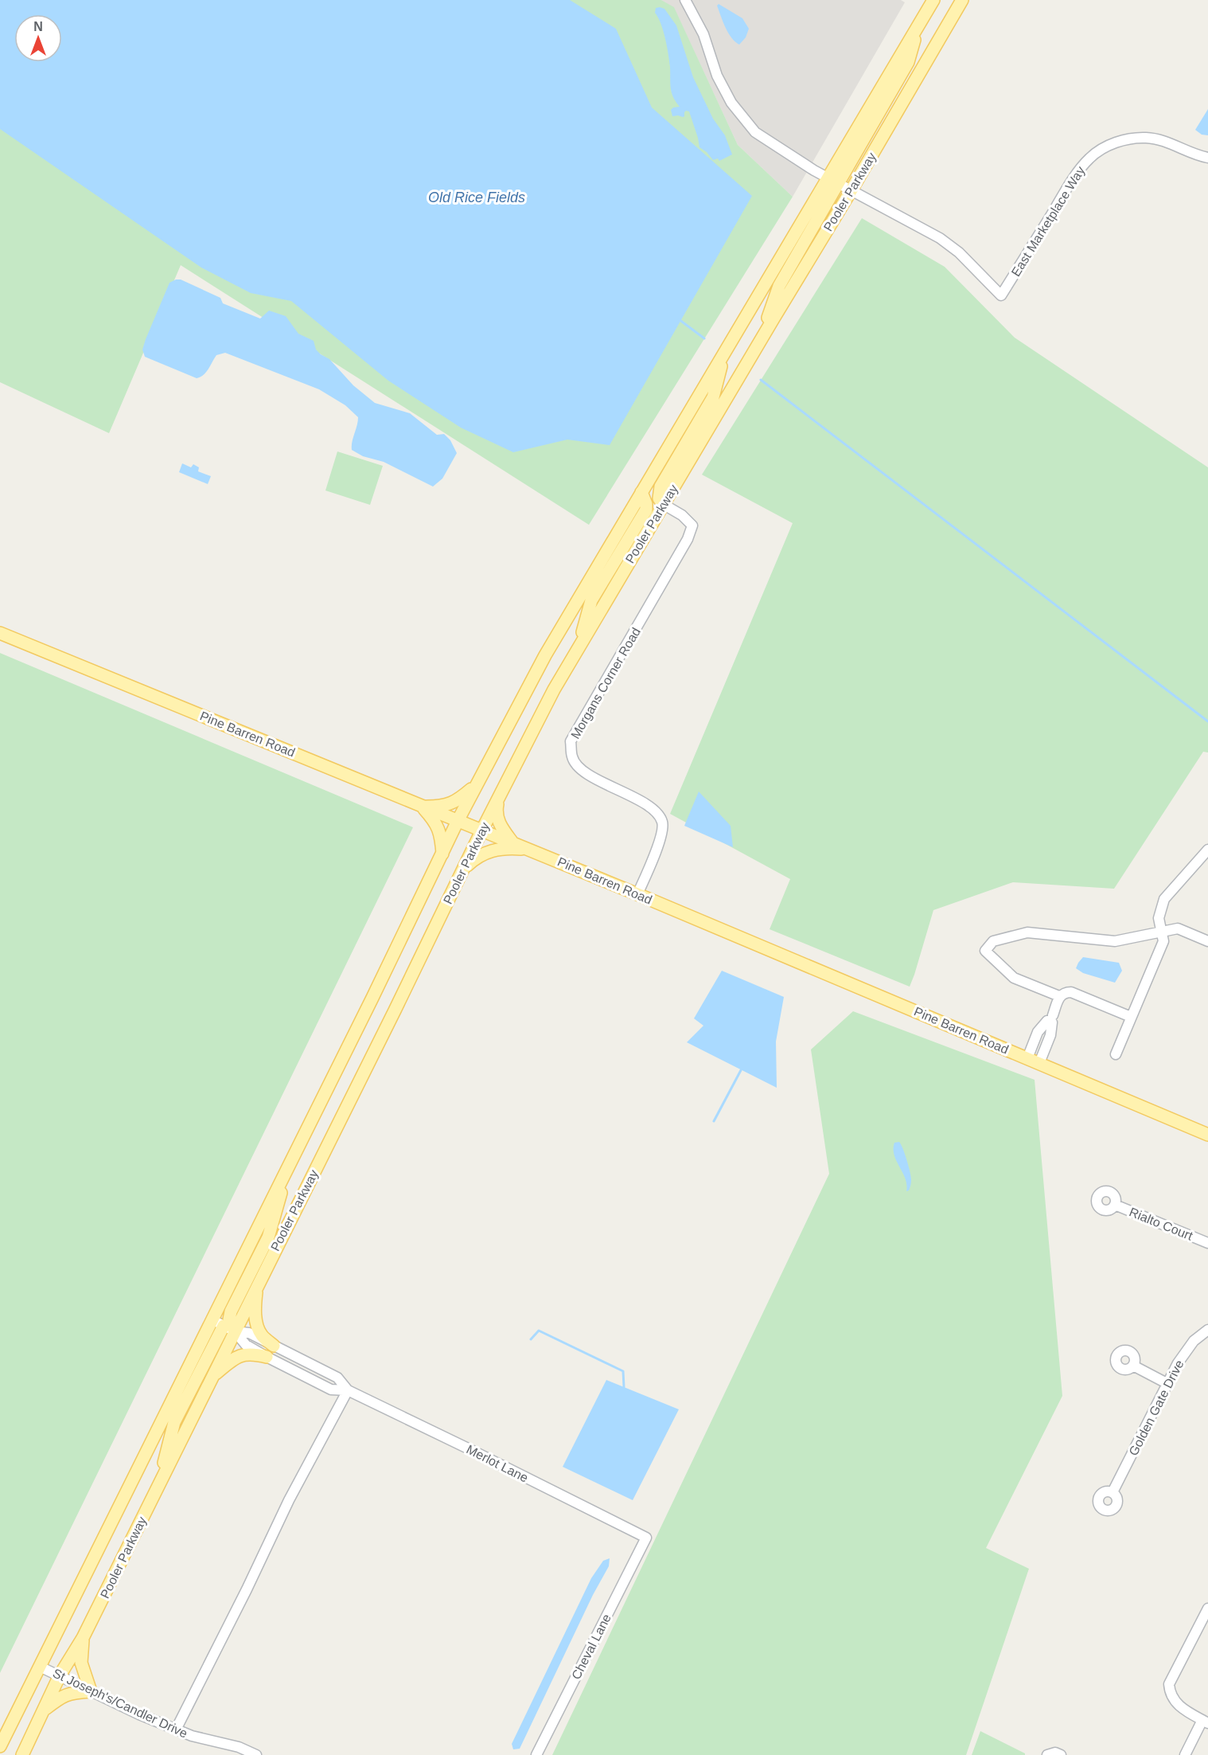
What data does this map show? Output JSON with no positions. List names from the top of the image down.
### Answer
{
  "streets": {
    "main road": ["Pooler Parkway", "Pine Barren Road"],
    "street": [
      "East Marketplace Way",
      "Morgans Corner Road",
      "Rialto Court",
      "Golden Gate Drive",
      "Merlot Lane",
      "Cheval Lane",
      "St Joseph's/Candler Drive"
    ]
  },
  "crossings": [
    ["Pooler Parkway", "East Marketplace Way"],
    ["Pooler Parkway", "Morgans Corner Road"],
    ["Pooler Parkway", "Pine Barren Road"],
    ["Pooler Parkway", "Merlot Lane"],
    ["Pooler Parkway", "St Joseph's/Candler Drive"],
    ["Morgans Corner Road", "Pine Barren Road"],
    ["Merlot Lane", "Cheval Lane"]
  ],
  "water": ["Old Rice Fields"],
  "north": "top"
}
